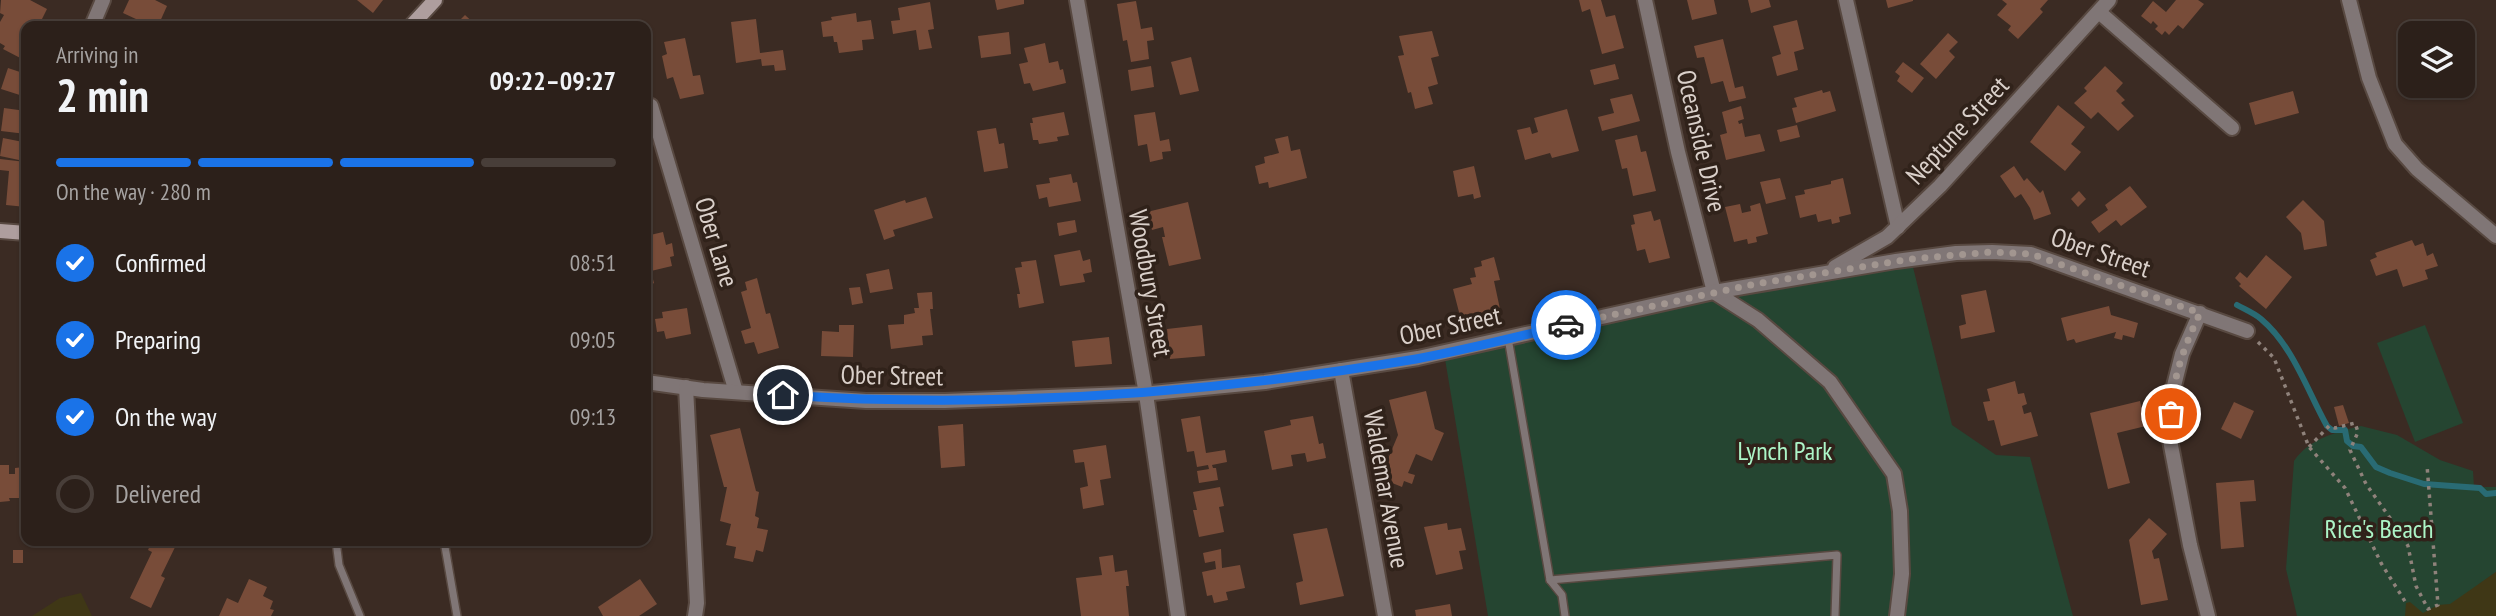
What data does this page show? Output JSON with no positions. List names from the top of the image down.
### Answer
{
  "streets": {
    "street": [
      "Neptune Street",
      "Oceanside Drive",
      "Ober Lane",
      "Ober Street",
      "Woodbury Street",
      "Waldemar Avenue"
    ]
  },
  "crossings": [
    ["Neptune Street", "Ober Street"],
    ["Oceanside Drive", "Ober Street"],
    ["Ober Lane", "Ober Street"],
    ["Ober Street", "Woodbury Street"],
    ["Ober Street", "Waldemar Avenue"]
  ],
  "parks": ["Lynch Park", "Rice's Beach"],
  "page": {
    "heading": ["2 min", "Arriving in", "09:22–09:27"],
    "bar": "On the way · 280 m",
    "list": [
      ["Confirmed", "08:51"],
      ["Preparing", "09:05"],
      ["On the way", "09:13"],
      "Delivered"
    ]
  }
}
